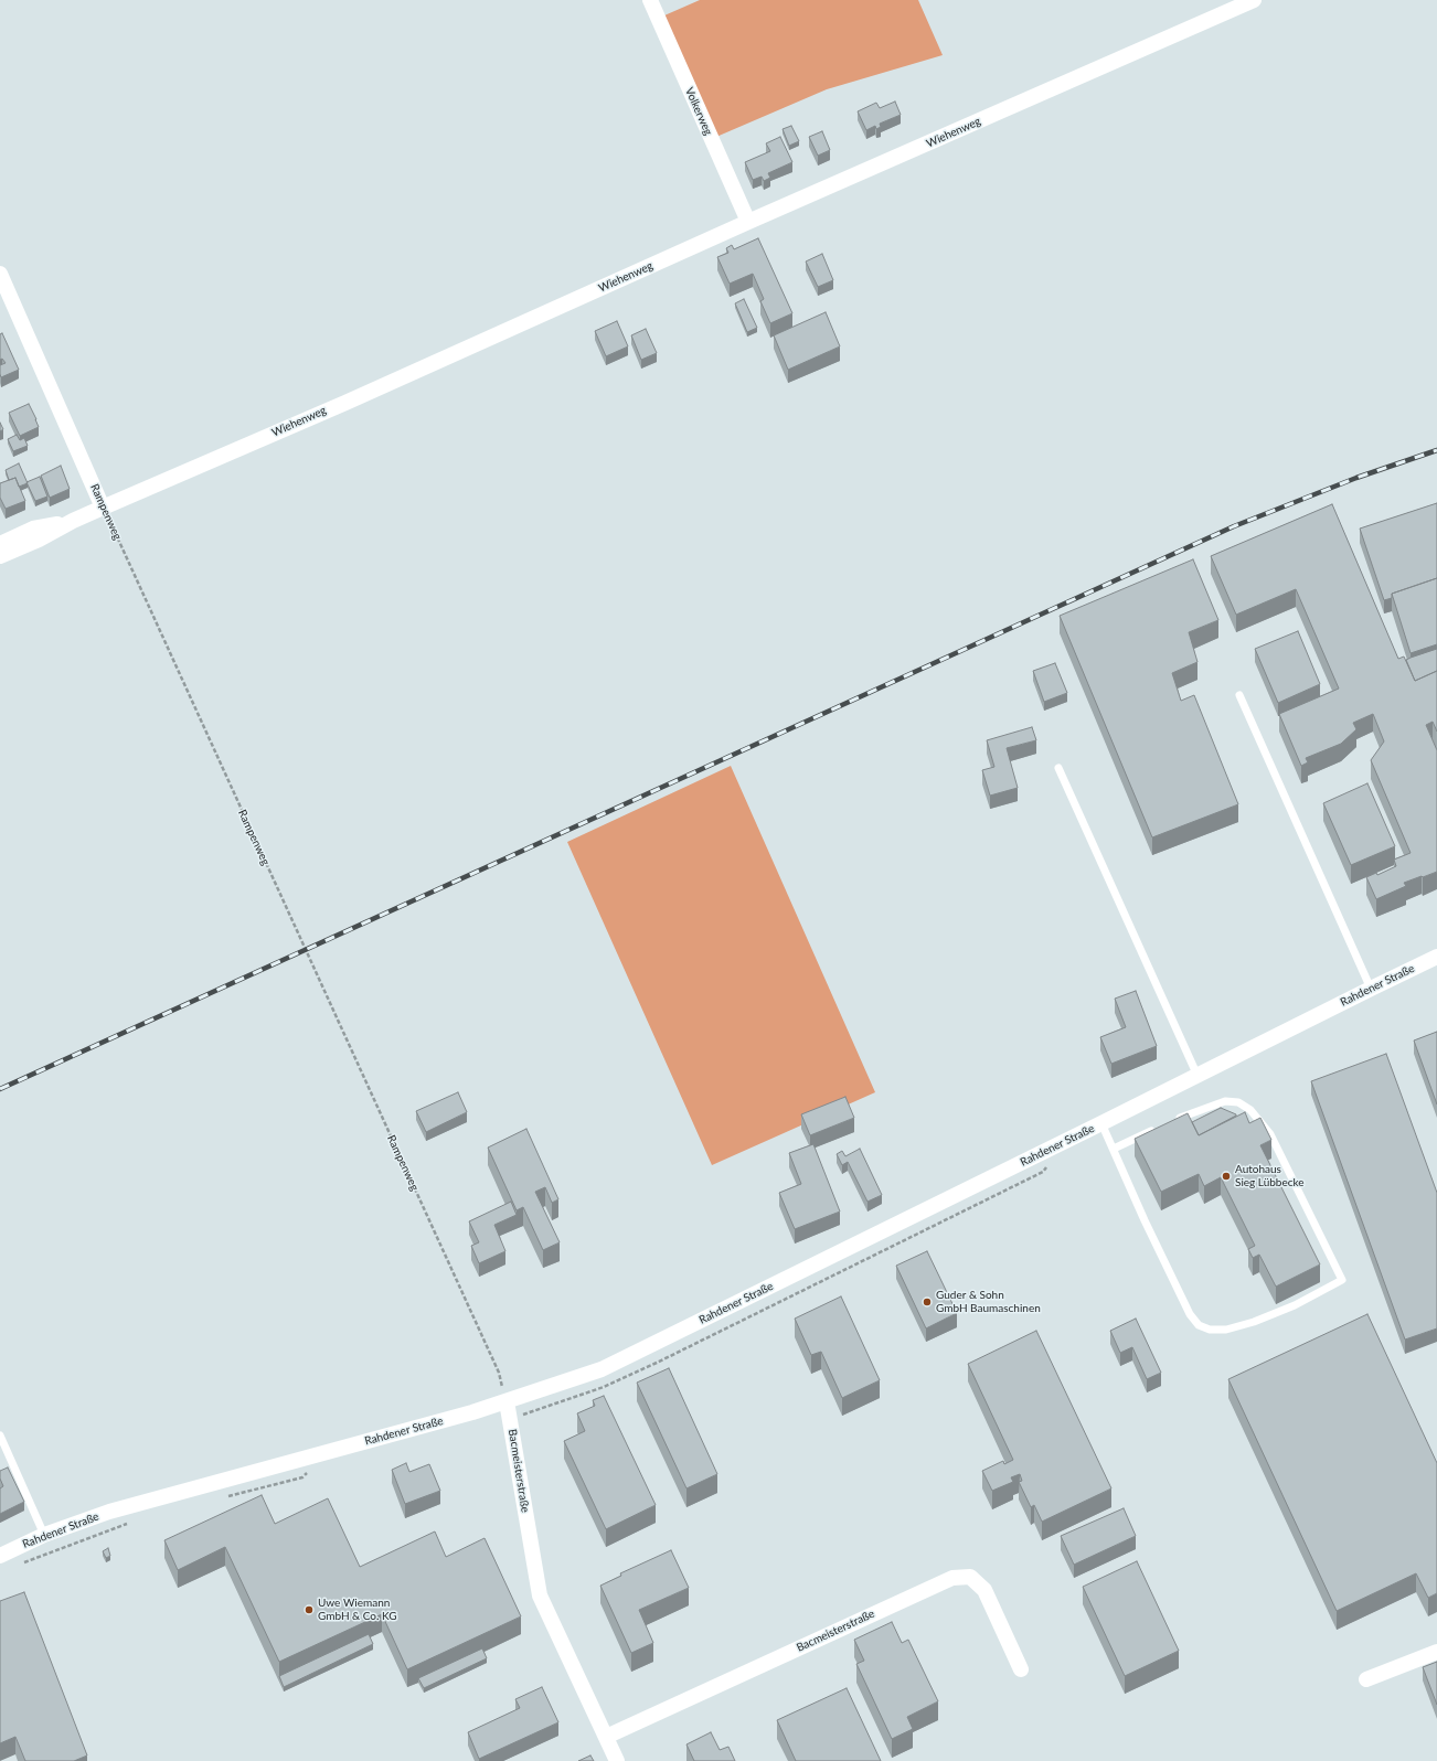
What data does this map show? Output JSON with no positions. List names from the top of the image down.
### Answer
{
  "streets": {
    "street": [
      "Volkerweg",
      "Wiehenweg",
      "Rampenweg",
      "Rahdener Straße",
      "Bacmeisterstraße"
    ]
  },
  "crossings": [
    ["Volkerweg", "Wiehenweg"],
    ["Wiehenweg", "Rampenweg"],
    ["Rampenweg", "Rahdener Straße"],
    ["Rampenweg", "Bacmeisterstraße"],
    ["Rahdener Straße", "Bacmeisterstraße"]
  ],
  "places": ["Autohaus Sieg Lübbecke", "Guder & Sohn GmbH Baumaschinen", "Uwe Wiemann GmbH & Co. KG"]
}
